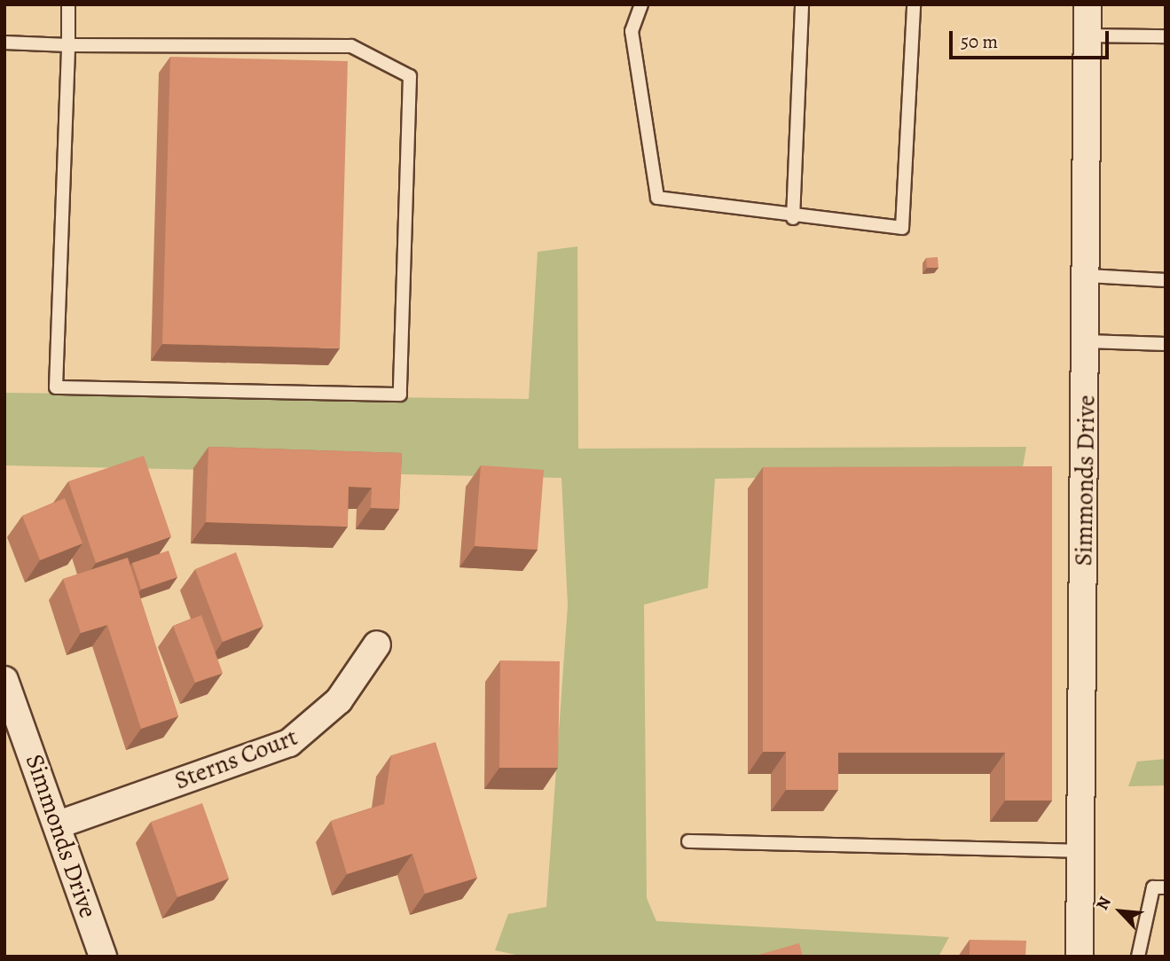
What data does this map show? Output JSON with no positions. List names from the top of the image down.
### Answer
{
  "streets": {
    "street": ["Simmonds Drive", "Sterns Court"]
  },
  "crossings": [
    ["Simmonds Drive", "Sterns Court"]
  ],
  "scale_bar": "50 m",
  "north": "top left"
}
